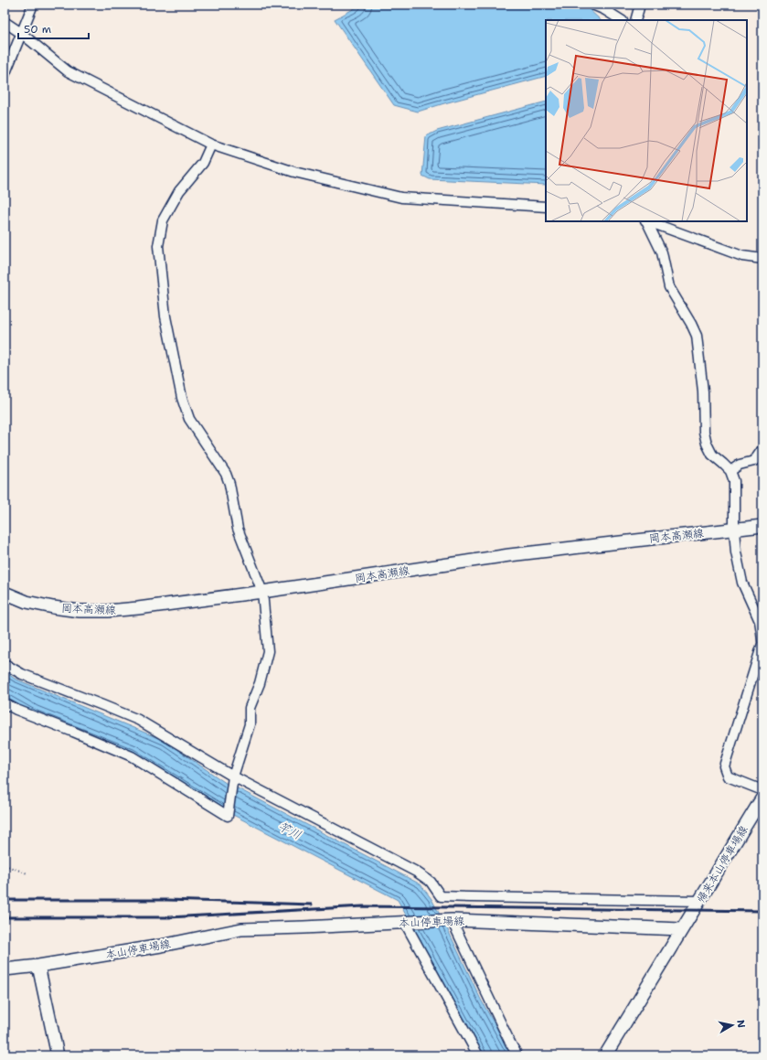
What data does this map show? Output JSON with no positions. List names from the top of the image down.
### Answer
{
  "streets": {
    "main road": ["岡本高瀬線", "帰来本山停車場線", "本山停車場線"]
  },
  "crossings": [
    ["帰来本山停車場線", "本山停車場線"]
  ],
  "water": ["竿川"],
  "scale_bar": "50 m",
  "north": "right"
}
